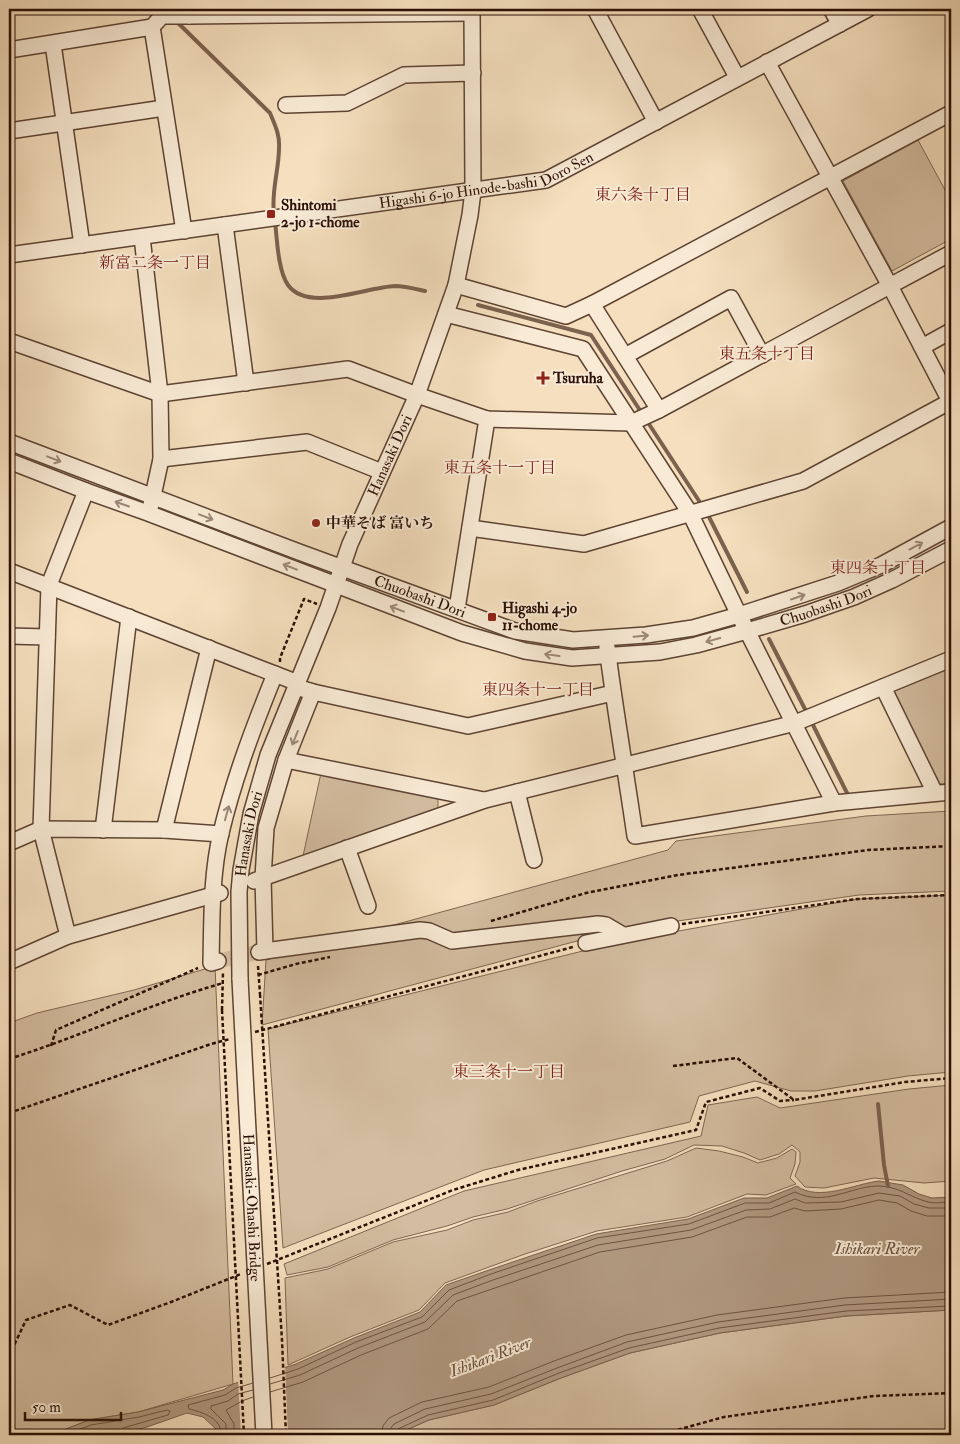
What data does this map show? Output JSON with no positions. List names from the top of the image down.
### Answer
{
  "streets": {
    "street": [
      "Higashi 6-jo Hinode-bashi Doro Sen",
      "Hanasaki Dori",
      "Chuobashi Dori",
      "Hanasaki-Ohashi Bridge"
    ]
  },
  "crossings": [
    ["Higashi 6-jo Hinode-bashi Doro Sen", "Hanasaki Dori"],
    ["Hanasaki Dori", "Chuobashi Dori"],
    ["Hanasaki Dori", "Hanasaki-Ohashi Bridge"]
  ],
  "districts": [
    "東六条十丁目",
    "新富二条一丁目",
    "東五条十丁目",
    "東五条十一丁目",
    "東四条十丁目",
    "東四条十一丁目",
    "東三条十一丁目"
  ],
  "water": ["Ishikari River"],
  "places": {
    "transit": ["Shintomi 2-jo 1-chome", "Higashi 4-jo 11-chome"],
    "health": ["Tsuruha"],
    "other": ["中華そば 富いち"]
  },
  "scale_bar": "50 m"
}
